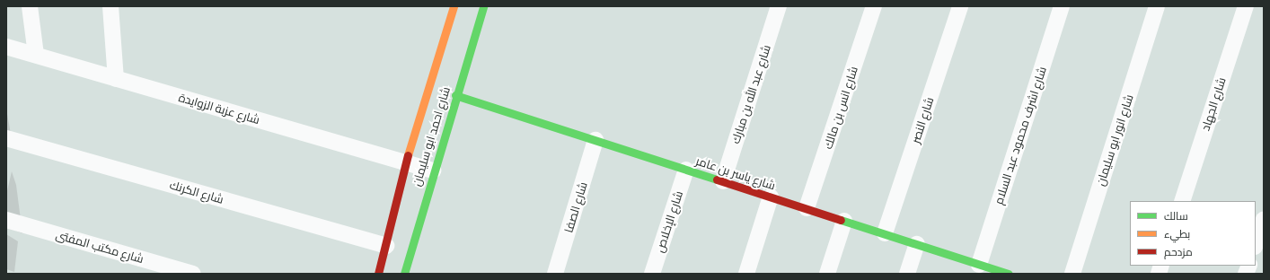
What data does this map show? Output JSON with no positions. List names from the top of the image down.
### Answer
{
  "streets": {
    "street": [
      "شارع عبد الله بن مبارك",
      "شارع الجهاد",
      "شارع انس بن مالك",
      "شارع عزبة الزوايدة",
      "شارع النصر",
      "شارع اشرف محمود عبد السلام",
      "شارع احمد ابو سليمان",
      "شارع انور ابو سليمان",
      "شارع ياسر بن عامر",
      "شارع الكرنك",
      "شارع الصفا",
      "شارع الإخلاص",
      "شارع مكتب المفتى"
    ]
  },
  "crossings": [
    ["شارع عبد الله بن مبارك", "شارع ياسر بن عامر"],
    ["شارع انس بن مالك", "شارع ياسر بن عامر"],
    ["شارع عزبة الزوايدة", "شارع احمد ابو سليمان"],
    ["شارع النصر", "شارع ياسر بن عامر"],
    ["شارع اشرف محمود عبد السلام", "شارع ياسر بن عامر"],
    ["شارع احمد ابو سليمان", "شارع ياسر بن عامر"],
    ["شارع احمد ابو سليمان", "شارع الكرنك"],
    ["شارع ياسر بن عامر", "شارع الصفا"],
    ["شارع ياسر بن عامر", "شارع الإخلاص"]
  ],
  "legend": ["سالك", "بطيء", "مزدحم"]
}
